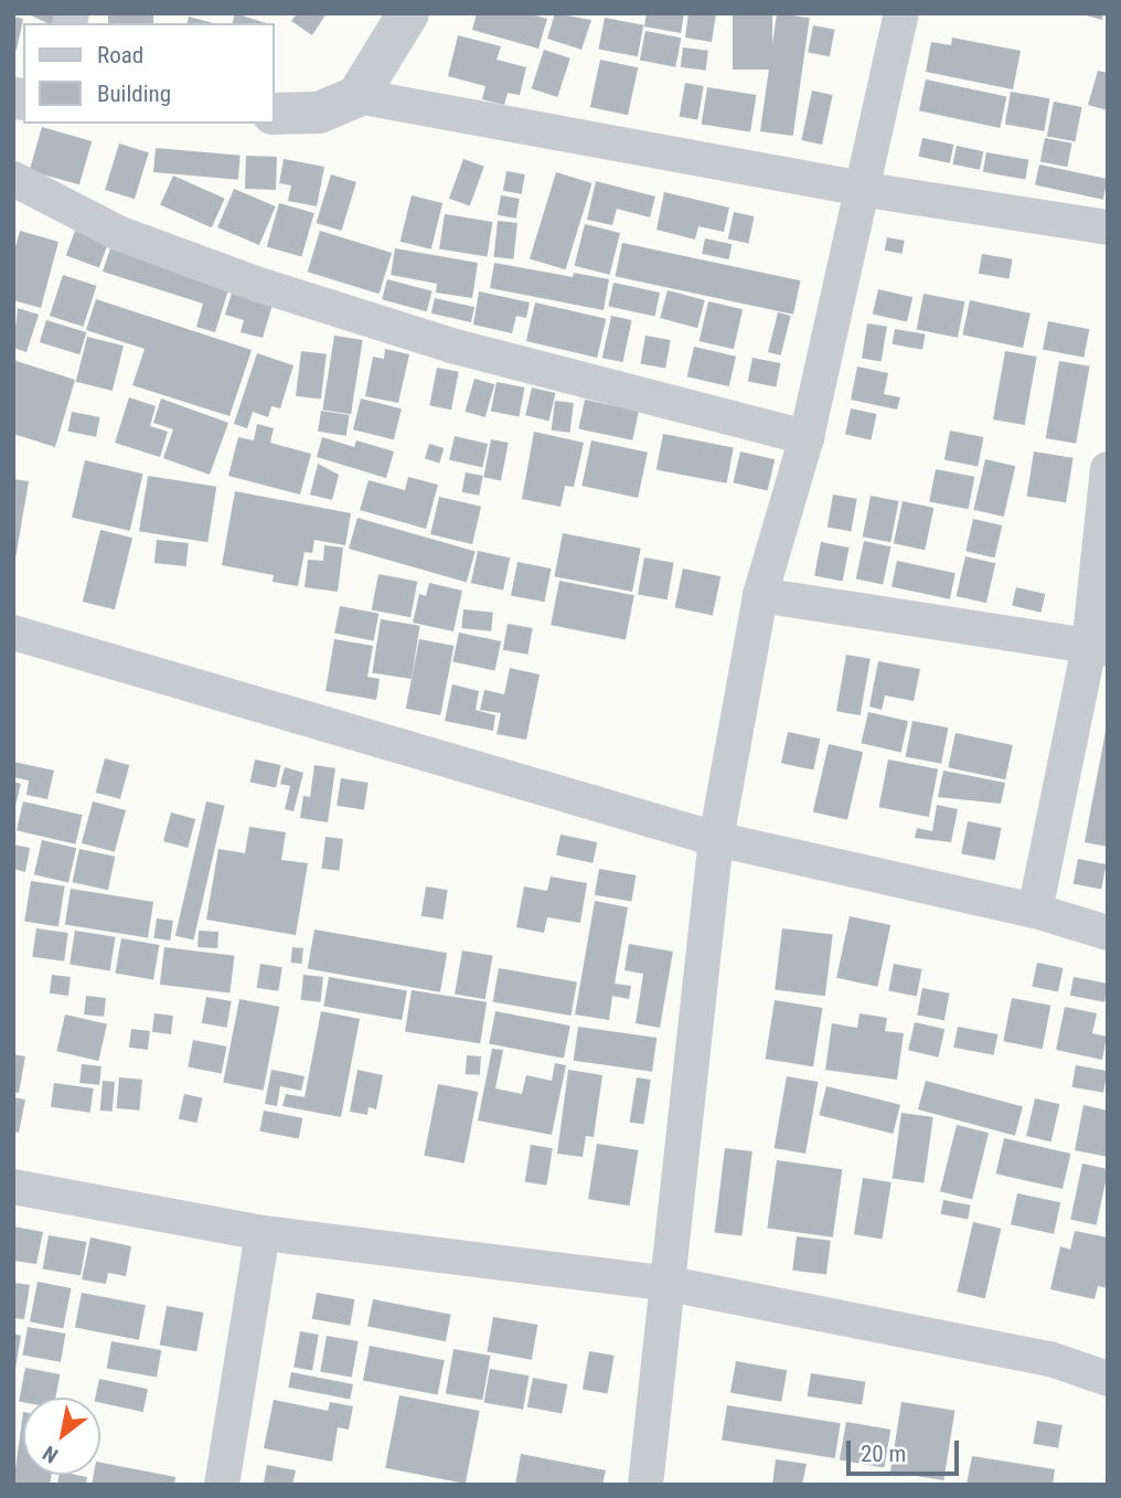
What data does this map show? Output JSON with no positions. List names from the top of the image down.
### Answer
{
  "legend": ["Road", "Building"],
  "scale_bar": "20 m",
  "north": "bottom left"
}
